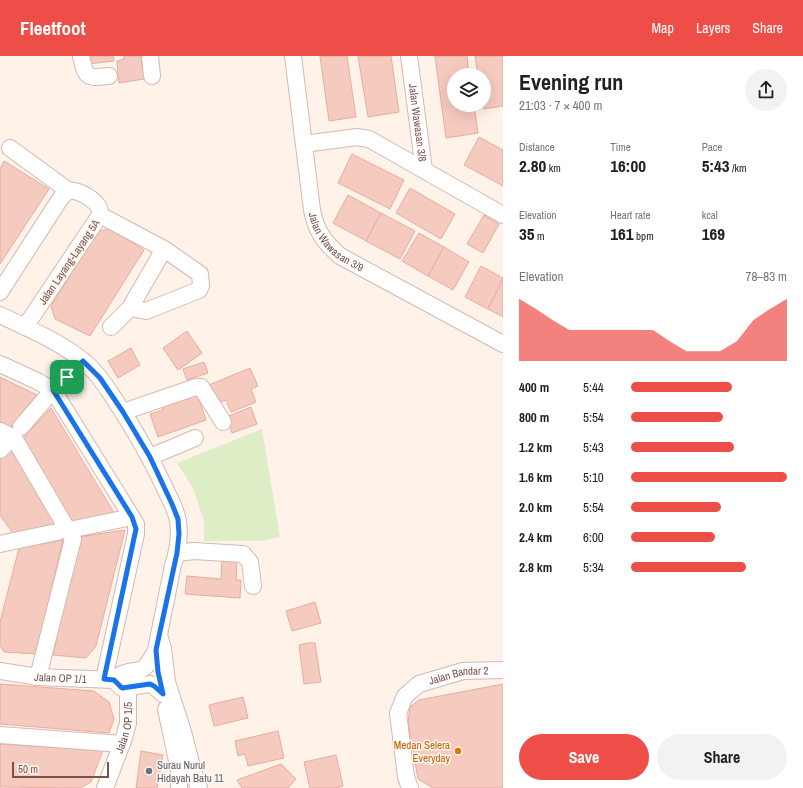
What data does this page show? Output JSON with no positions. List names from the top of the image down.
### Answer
{
  "streets": {
    "street": [
      "Jalan Wawasan 3/8",
      "Jalan Wawasan 3/9",
      "Jalan Layang-Layang 5A",
      "Jalan Bandar 2",
      "Jalan OP 1/1",
      "Jalan OP 1/5"
    ]
  },
  "crossings": [
    ["Jalan OP 1/1", "Jalan OP 1/5"]
  ],
  "places": ["Medan Selera Everyday", "Surau Nurul Hidayah Batu 11"],
  "scale_bar": "50 m",
  "page": {
    "header": "Fleetfoot",
    "nav": ["Map", "Layers", "Share"],
    "heading": ["Evening run", "21:03 · 7 × 400 m"],
    "stats": [
      ["Distance", "2.80 km"],
      ["Time", "16:00"],
      ["Pace", "5:43 /km"],
      ["Elevation", "35 m"],
      ["Heart rate", "161 bpm"],
      ["kcal", "169"]
    ],
    "chart": ["Elevation", "78–83 m"],
    "list": [
      {
        "name": "400 m",
        "note": "5:44"
      },
      {
        "name": "800 m",
        "note": "5:54"
      },
      {
        "name": "1.2 km",
        "note": "5:43"
      },
      {
        "name": "1.6 km",
        "note": "5:10"
      },
      {
        "name": "2.0 km",
        "note": "5:54"
      },
      {
        "name": "2.4 km",
        "note": "6:00"
      },
      {
        "name": "2.8 km",
        "note": "5:34"
      }
    ],
    "buttons": ["Save", "Share"],
    "scale": "50 m"
  }
}
